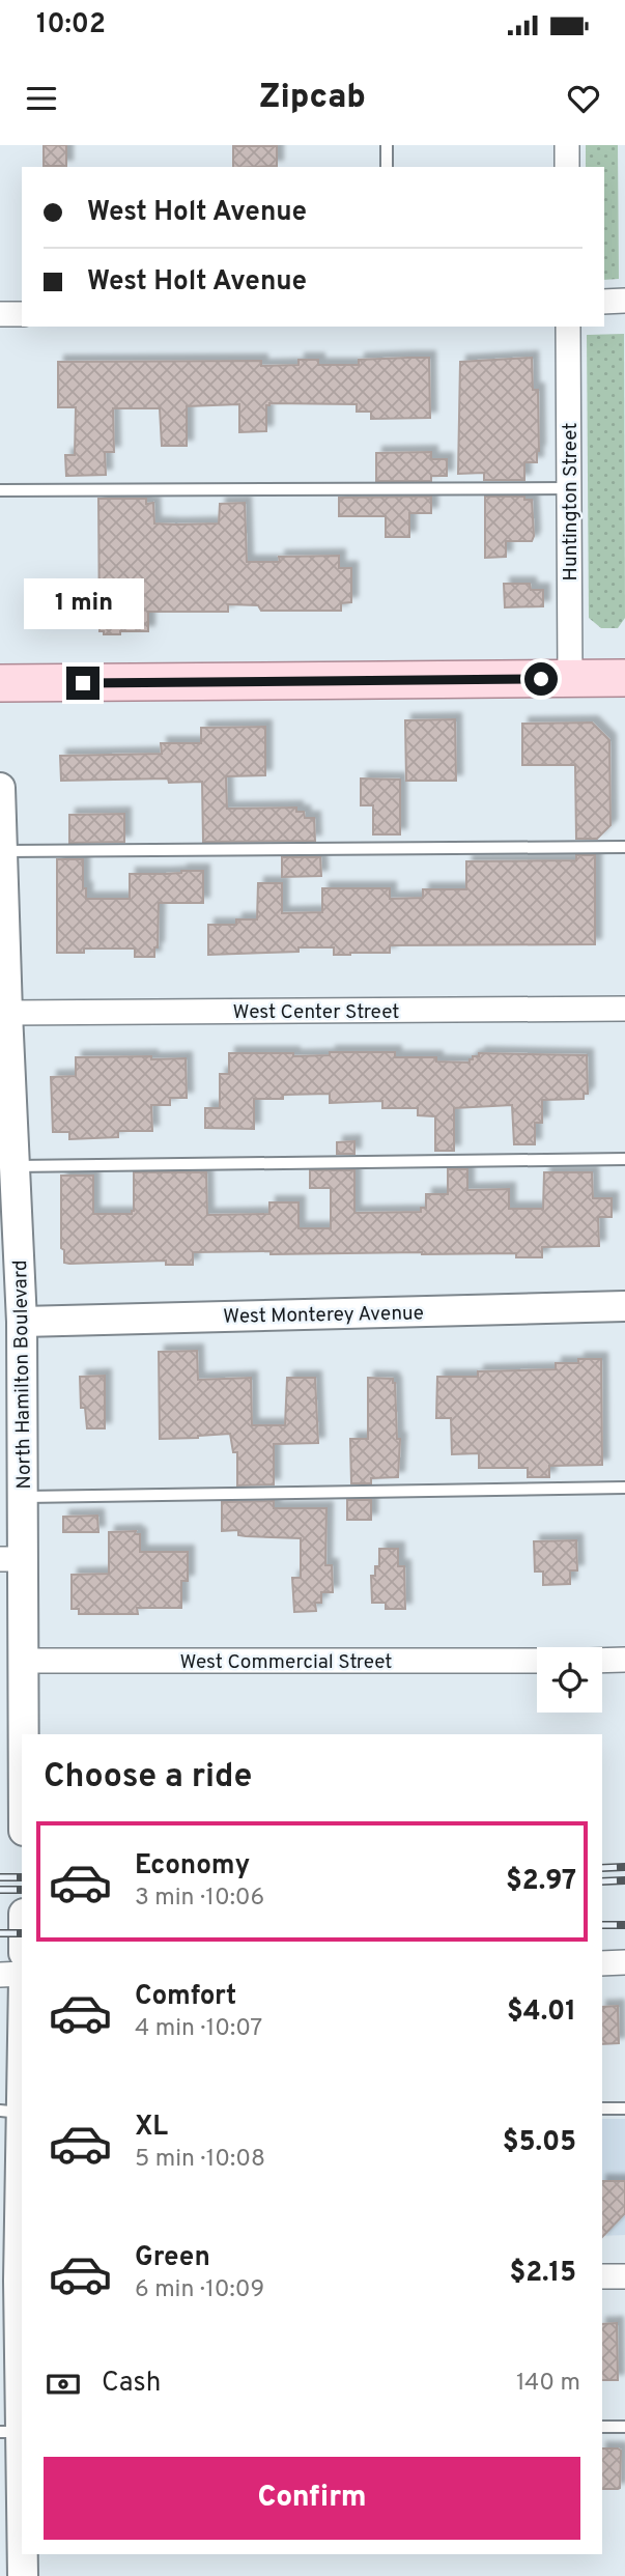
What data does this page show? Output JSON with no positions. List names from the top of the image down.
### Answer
{
  "streets": {
    "street": [
      "Huntington Street",
      "West Center Street",
      "West Monterey Avenue",
      "North Hamilton Boulevard",
      "West Commercial Street"
    ]
  },
  "crossings": [
    ["West Center Street", "North Hamilton Boulevard"],
    ["West Monterey Avenue", "North Hamilton Boulevard"],
    ["North Hamilton Boulevard", "West Commercial Street"]
  ],
  "page": {
    "status": "10:02",
    "header": "Zipcab",
    "banner": ["West Holt Avenue", "West Holt Avenue"],
    "bubble": "1 min",
    "heading": "Choose a ride",
    "list": [
      {
        "name": "Economy",
        "note": "3 min · 10:06",
        "value": "$2.97"
      },
      {
        "name": "Comfort",
        "note": "4 min · 10:07",
        "value": "$4.01"
      },
      {
        "name": "XL",
        "note": "5 min · 10:08",
        "value": "$5.05"
      },
      {
        "name": "Green",
        "note": "6 min · 10:09",
        "value": "$2.15"
      }
    ],
    "pay": ["Cash", "140 m"],
    "buttons": "Confirm"
  }
}
